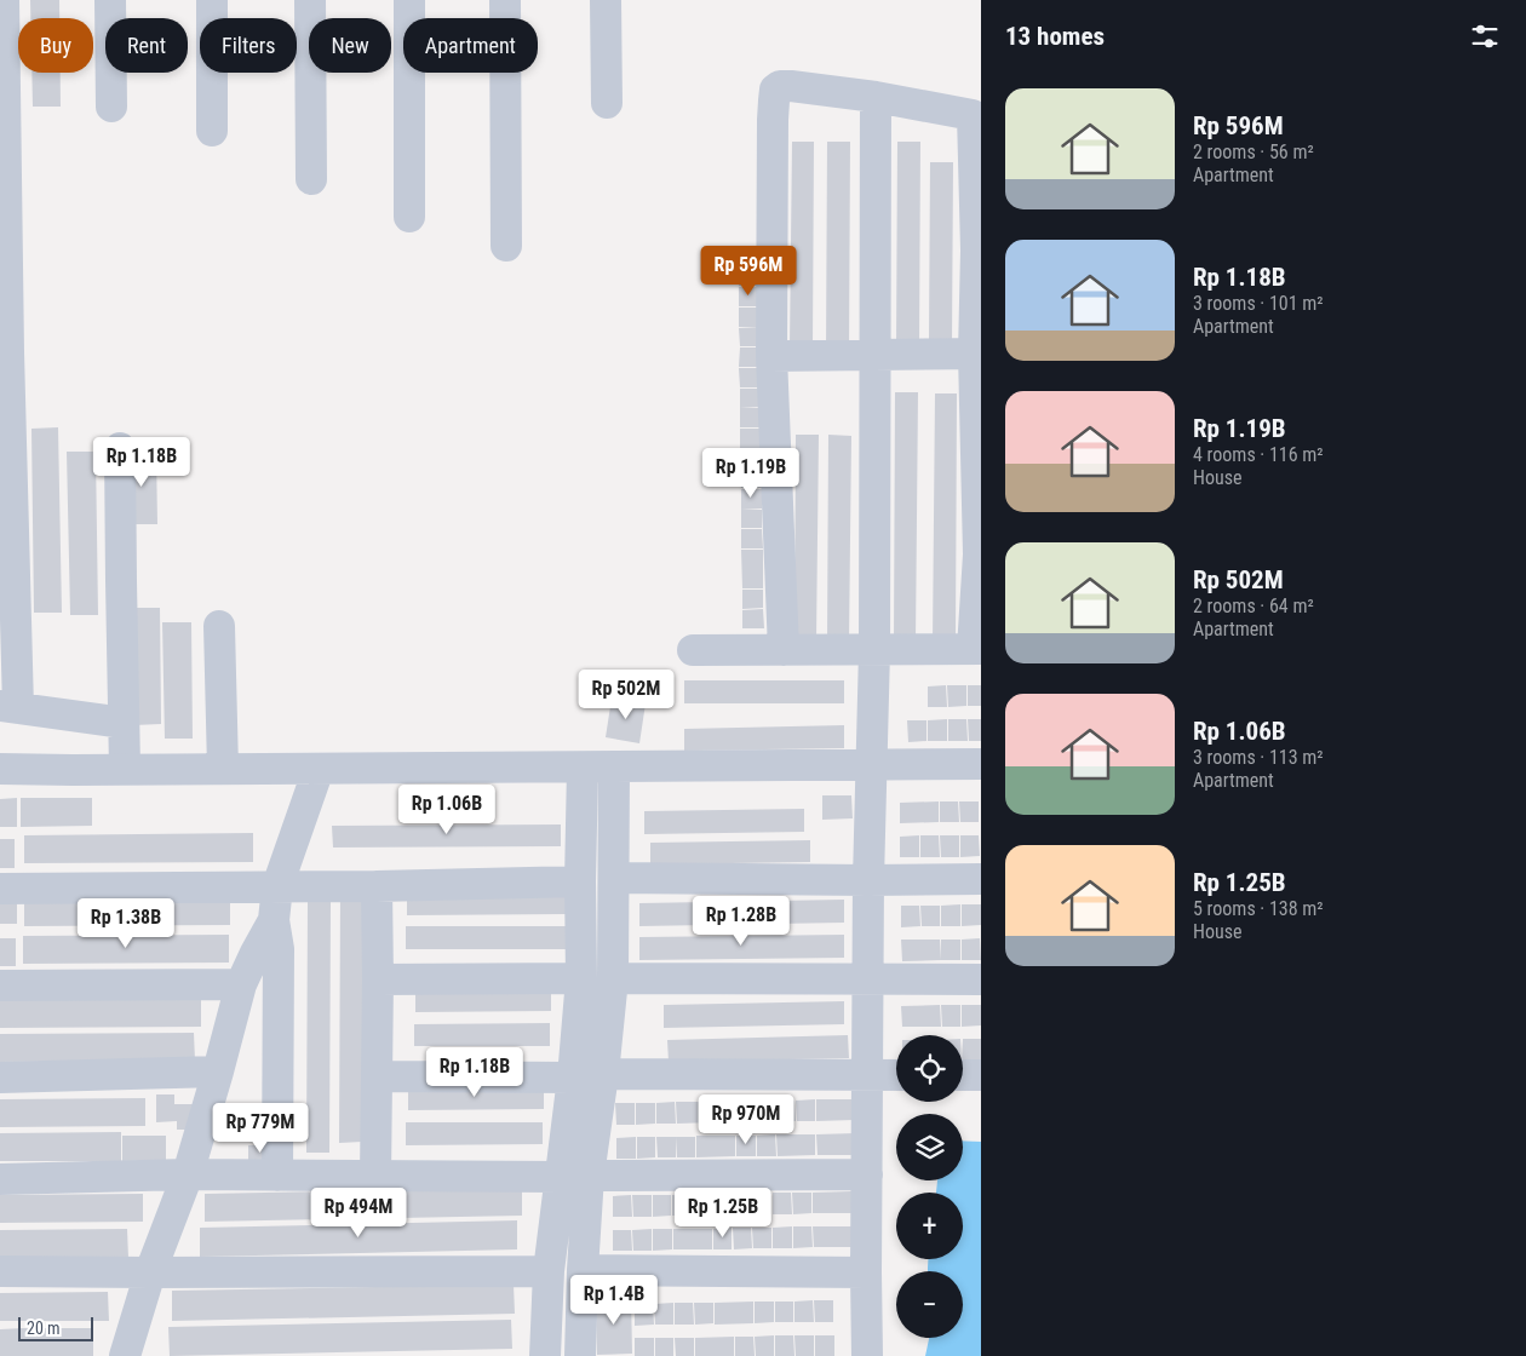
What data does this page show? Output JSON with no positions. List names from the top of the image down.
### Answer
{
  "scale_bar": "20 m",
  "page": {
    "heading": "13 homes",
    "chip": [
      "Buy",
      "Rent",
      "Filters",
      "New",
      "Apartment"
    ],
    "list": [
      {
        "name": "Rp 596M",
        "note": "2 rooms · 56 m² · Apartment"
      },
      {
        "name": "Rp 1.18B",
        "note": "3 rooms · 101 m² · Apartment"
      },
      {
        "name": "Rp 1.19B",
        "note": "4 rooms · 116 m² · House"
      },
      {
        "name": "Rp 502M",
        "note": "2 rooms · 64 m² · Apartment"
      },
      {
        "name": "Rp 1.06B",
        "note": "3 rooms · 113 m² · Apartment"
      },
      {
        "name": "Rp 1.25B",
        "note": "5 rooms · 138 m² · House"
      }
    ],
    "price": [
      "Rp 596M",
      "Rp 1.18B",
      "Rp 1.19B",
      "Rp 502M",
      "Rp 1.06B",
      "Rp 1.28B",
      "Rp 1.38B",
      "Rp 1.18B",
      "Rp 970M",
      "Rp 779M",
      "Rp 494M",
      "Rp 1.25B",
      "Rp 1.4B"
    ],
    "map_buttons": ["+", "−"],
    "scale": "20 m"
  }
}
